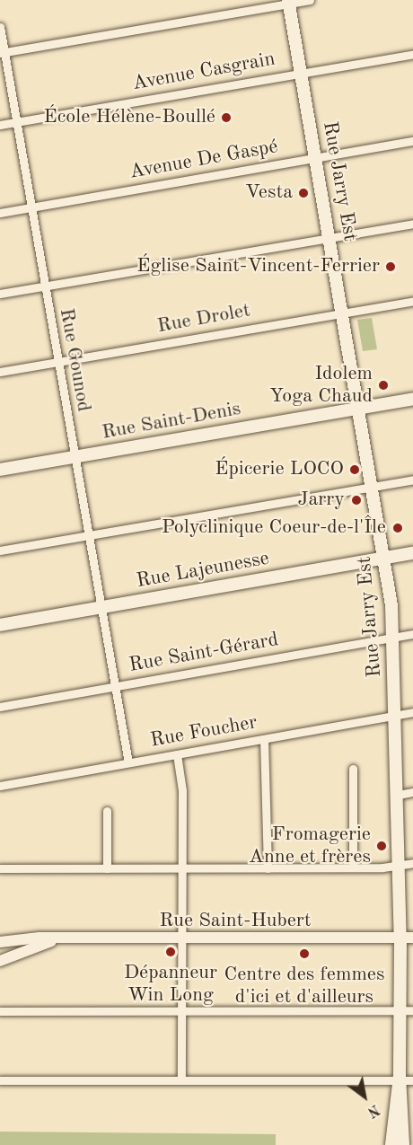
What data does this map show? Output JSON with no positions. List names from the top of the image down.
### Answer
{
  "streets": {
    "main road": ["Rue Jarry Est", "Rue Saint-Denis", "Rue Lajeunesse"],
    "street": [
      "Avenue Casgrain",
      "Avenue De Gaspé",
      "Rue Drolet",
      "Rue Gounod",
      "Rue Saint-Gérard",
      "Rue Foucher",
      "Rue Saint-Hubert"
    ]
  },
  "crossings": [
    ["Avenue Casgrain", "Rue Jarry Est"],
    ["Avenue Casgrain", "Rue Gounod"],
    ["Avenue De Gaspé", "Rue Jarry Est"],
    ["Avenue De Gaspé", "Rue Gounod"],
    ["Rue Jarry Est", "Rue Drolet"],
    ["Rue Jarry Est", "Rue Saint-Denis"],
    ["Rue Jarry Est", "Rue Lajeunesse"],
    ["Rue Jarry Est", "Rue Saint-Gérard"],
    ["Rue Jarry Est", "Rue Foucher"],
    ["Rue Jarry Est", "Rue Saint-Hubert"],
    ["Rue Drolet", "Rue Gounod"],
    ["Rue Gounod", "Rue Saint-Denis"],
    ["Rue Gounod", "Rue Lajeunesse"],
    ["Rue Gounod", "Rue Saint-Gérard"],
    ["Rue Gounod", "Rue Foucher"]
  ],
  "places": [
    "École Hélène-Boullé",
    "Vesta",
    "Église Saint-Vincent-Ferrier",
    "Idolem Yoga Chaud",
    "Épicerie LOCO",
    "Jarry",
    "Polyclinique Coeur-de-l'Île",
    "Fromagerie Anne et frères",
    "Dépanneur Win Long",
    "Centre des femmes d'ici et d'ailleurs"
  ],
  "north": "bottom right"
}
